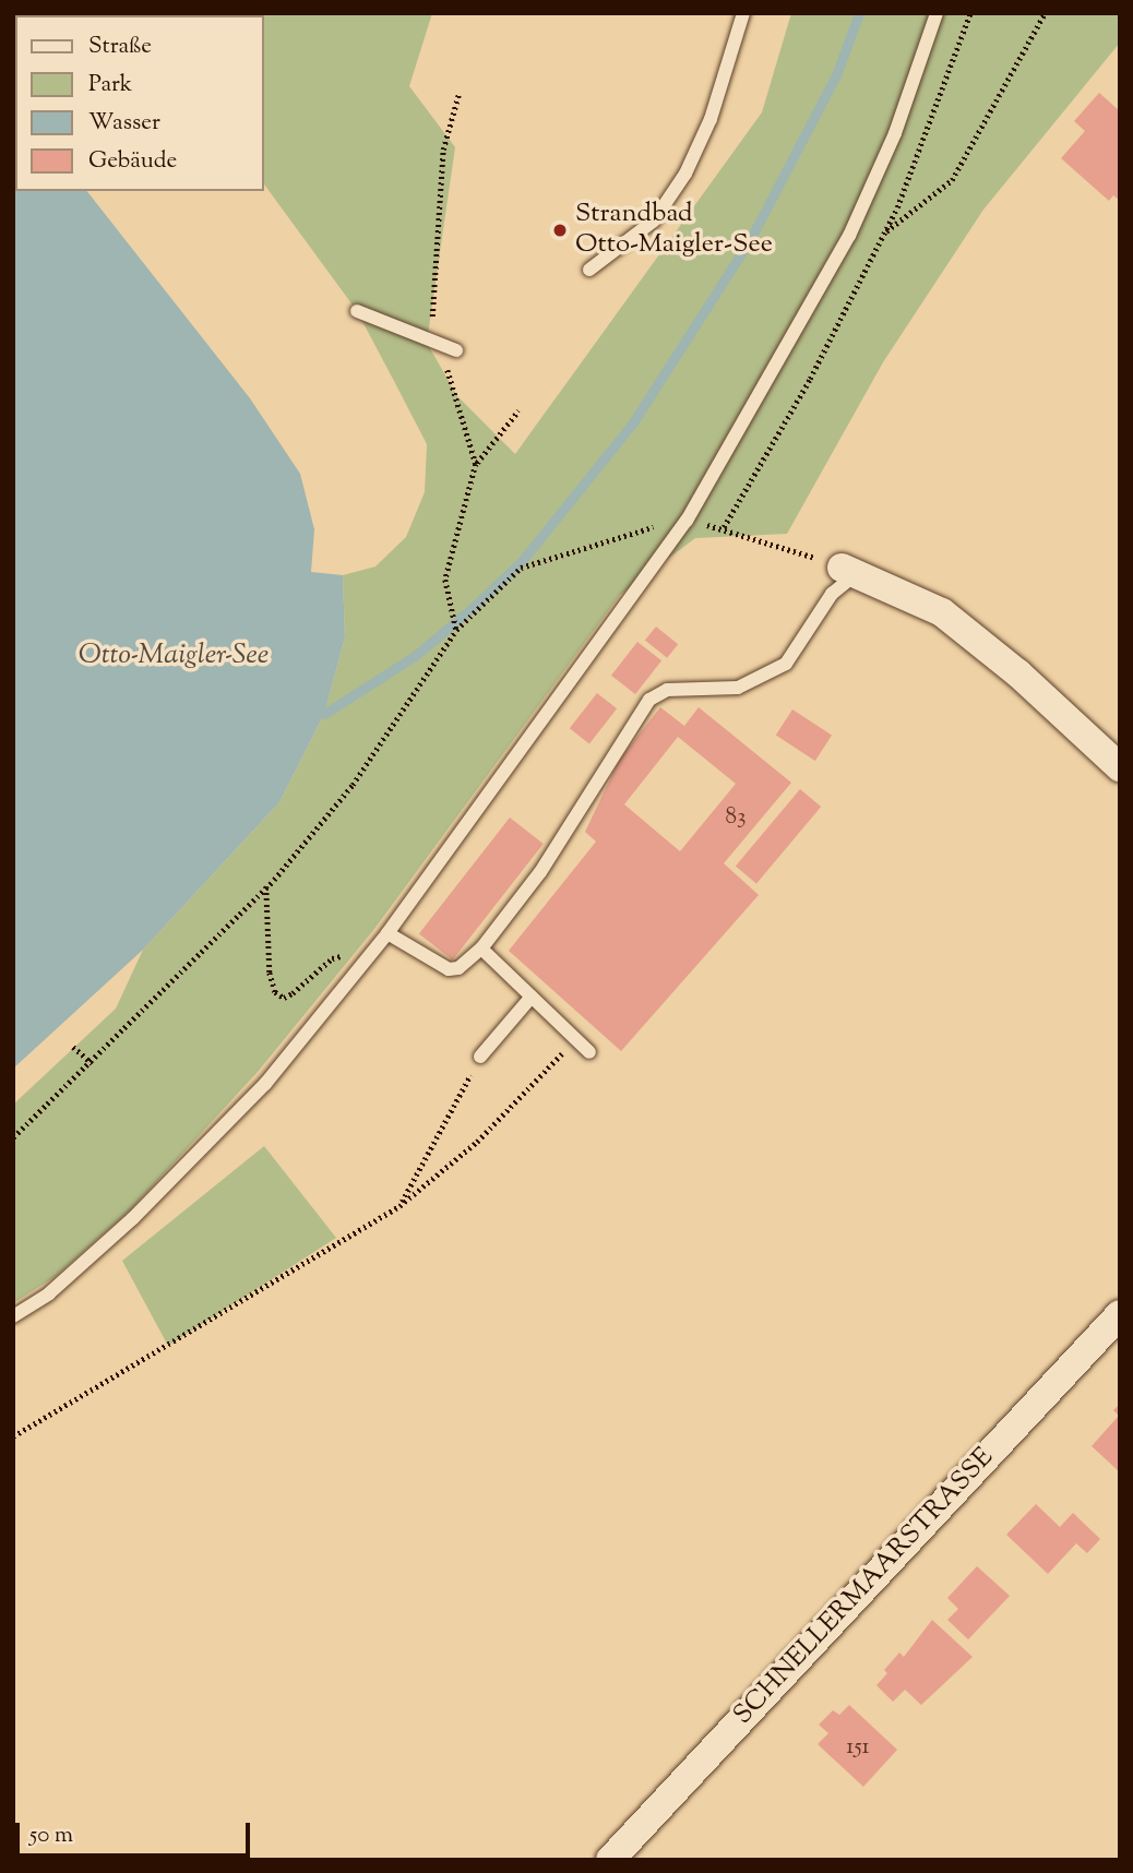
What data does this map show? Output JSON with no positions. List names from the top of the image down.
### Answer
{
  "streets": {
    "street": ["SCHNELLERMAARSTRASSE"]
  },
  "water": ["Otto-Maigler-See"],
  "places": ["Strandbad Otto-Maigler-See"],
  "house_numbers": ["83", "151"],
  "legend": [
    "Straße",
    "Park",
    "Wasser",
    "Gebäude"
  ],
  "scale_bar": "50 m"
}
